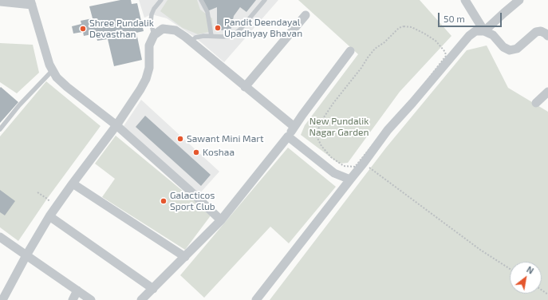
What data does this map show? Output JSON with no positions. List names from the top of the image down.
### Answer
{
  "parks": ["New Pundalik Nagar Garden"],
  "places": [
    "Pandit Deendayal Upadhyay Bhavan",
    "Shree Pundalik Devasthan",
    "Sawant Mini Mart",
    "Koshaa",
    "Galacticos Sport Club"
  ],
  "scale_bar": "50 m",
  "north": "top right"
}
